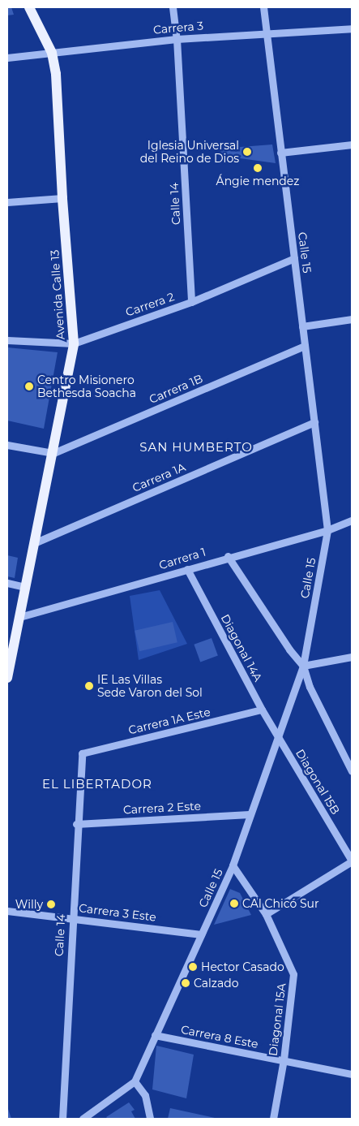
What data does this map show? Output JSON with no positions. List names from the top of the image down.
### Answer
{
  "streets": {
    "main road": ["Avenida Calle 13"],
    "street": [
      "Carrera 3",
      "Calle 14",
      "Calle 15",
      "Carrera 2",
      "Carrera 1B",
      "Carrera 1A",
      "Carrera 1",
      "Diagonal 14A",
      "Carrera 1A Este",
      "Diagonal 15B",
      "Carrera 2 Este",
      "Carrera 3 Este",
      "Diagonal 15A",
      "Carrera 8 Este"
    ]
  },
  "crossings": [
    ["Carrera 3", "Calle 14"],
    ["Carrera 3", "Calle 15"],
    ["Carrera 3", "Avenida Calle 13"],
    ["Calle 14", "Carrera 2"],
    ["Calle 14", "Carrera 1A Este"],
    ["Calle 14", "Carrera 2 Este"],
    ["Calle 14", "Carrera 3 Este"],
    ["Calle 15", "Carrera 2"],
    ["Calle 15", "Carrera 1B"],
    ["Calle 15", "Carrera 1A"],
    ["Calle 15", "Carrera 1"],
    ["Calle 15", "Diagonal 14A"],
    ["Calle 15", "Diagonal 15B"],
    ["Calle 15", "Carrera 2 Este"],
    ["Calle 15", "Carrera 3 Este"],
    ["Calle 15", "Diagonal 15A"],
    ["Calle 15", "Carrera 8 Este"],
    ["Avenida Calle 13", "Carrera 2"],
    ["Avenida Calle 13", "Carrera 1B"],
    ["Avenida Calle 13", "Carrera 1A"],
    ["Avenida Calle 13", "Carrera 1"],
    ["Carrera 1", "Diagonal 14A"],
    ["Diagonal 14A", "Carrera 1A Este"],
    ["Diagonal 14A", "Diagonal 15B"],
    ["Diagonal 15A", "Carrera 8 Este"]
  ],
  "districts": ["SAN HUMBERTO", "EL LIBERTADOR"],
  "places": [
    "Iglesia Universal del Reino de Dios",
    "Ángie mendez",
    "Centro Misionero Bethesda Soacha",
    "IE Las Villas Sede Varon del Sol",
    "CAI Chicó Sur",
    "Willy",
    "Hector Casado",
    "Calzado"
  ]
}
